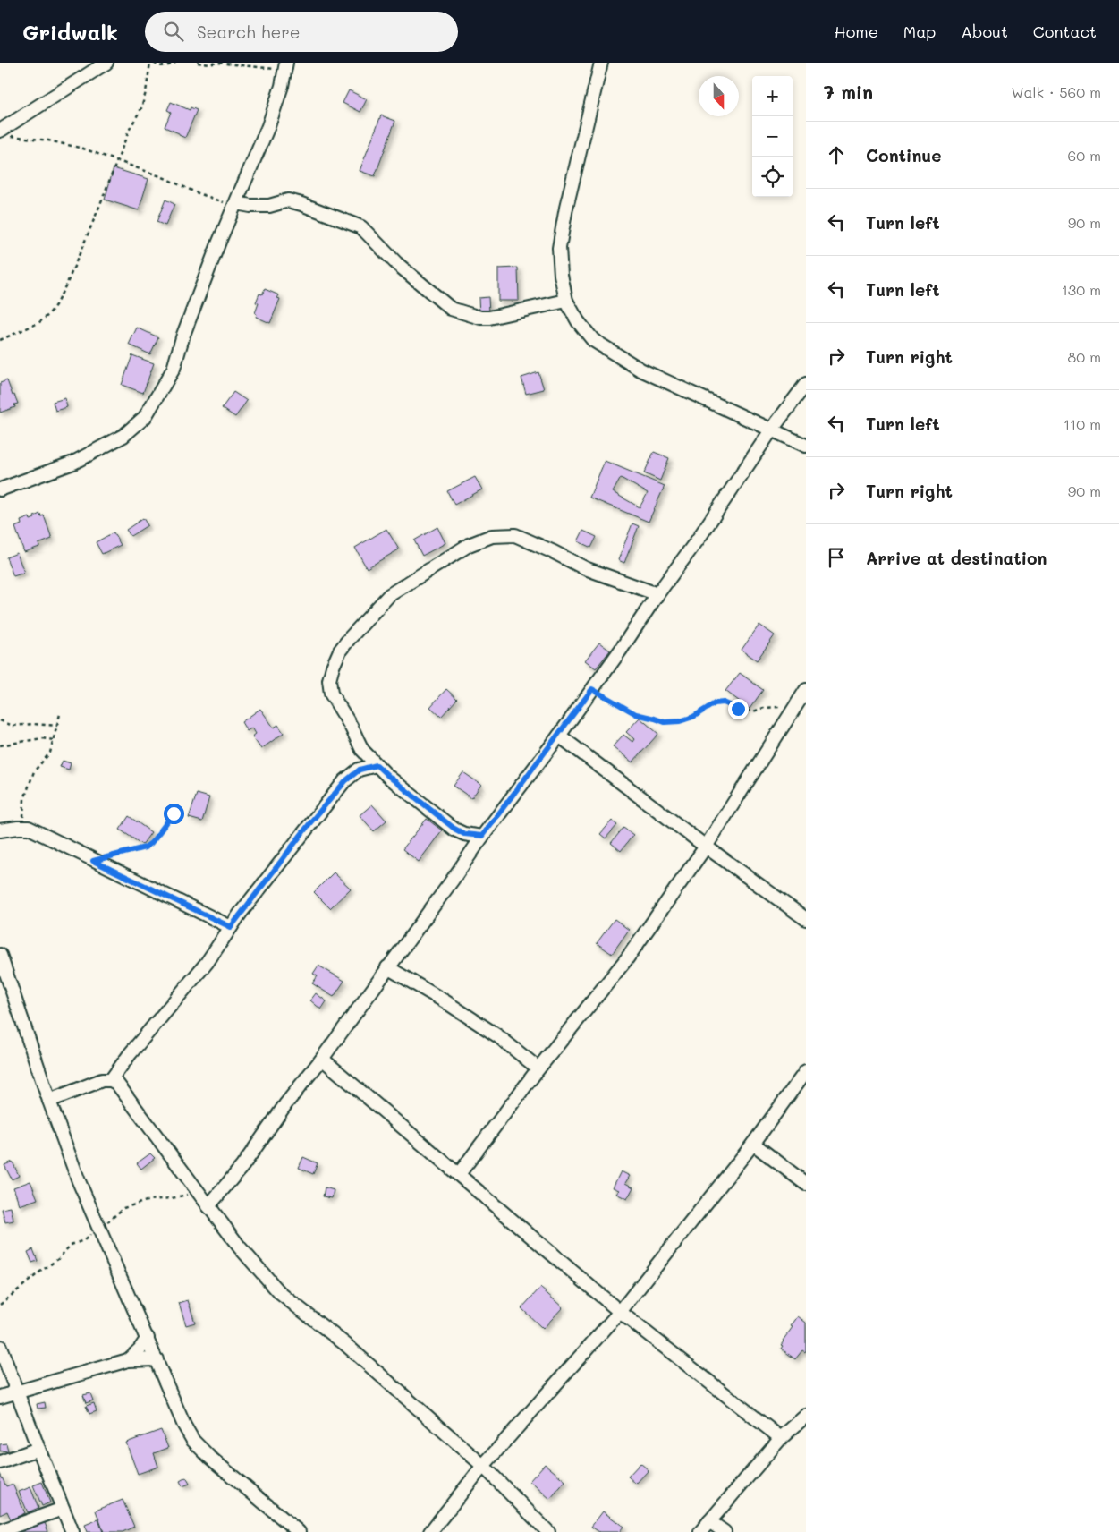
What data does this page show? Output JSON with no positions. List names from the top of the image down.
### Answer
{
  "north": "bottom",
  "page": {
    "header": "Gridwalk",
    "search": "Search here",
    "nav": [
      "Home",
      "Map",
      "About",
      "Contact"
    ],
    "heading": ["7 min", "Walk · 560 m"],
    "map_buttons": ["+", "−"],
    "list": [
      ["Continue", "60 m"],
      ["Turn left", "90 m"],
      ["Turn left", "130 m"],
      ["Turn right", "80 m"],
      ["Turn left", "110 m"],
      ["Turn right", "90 m"],
      "Arrive at destination"
    ]
  }
}
